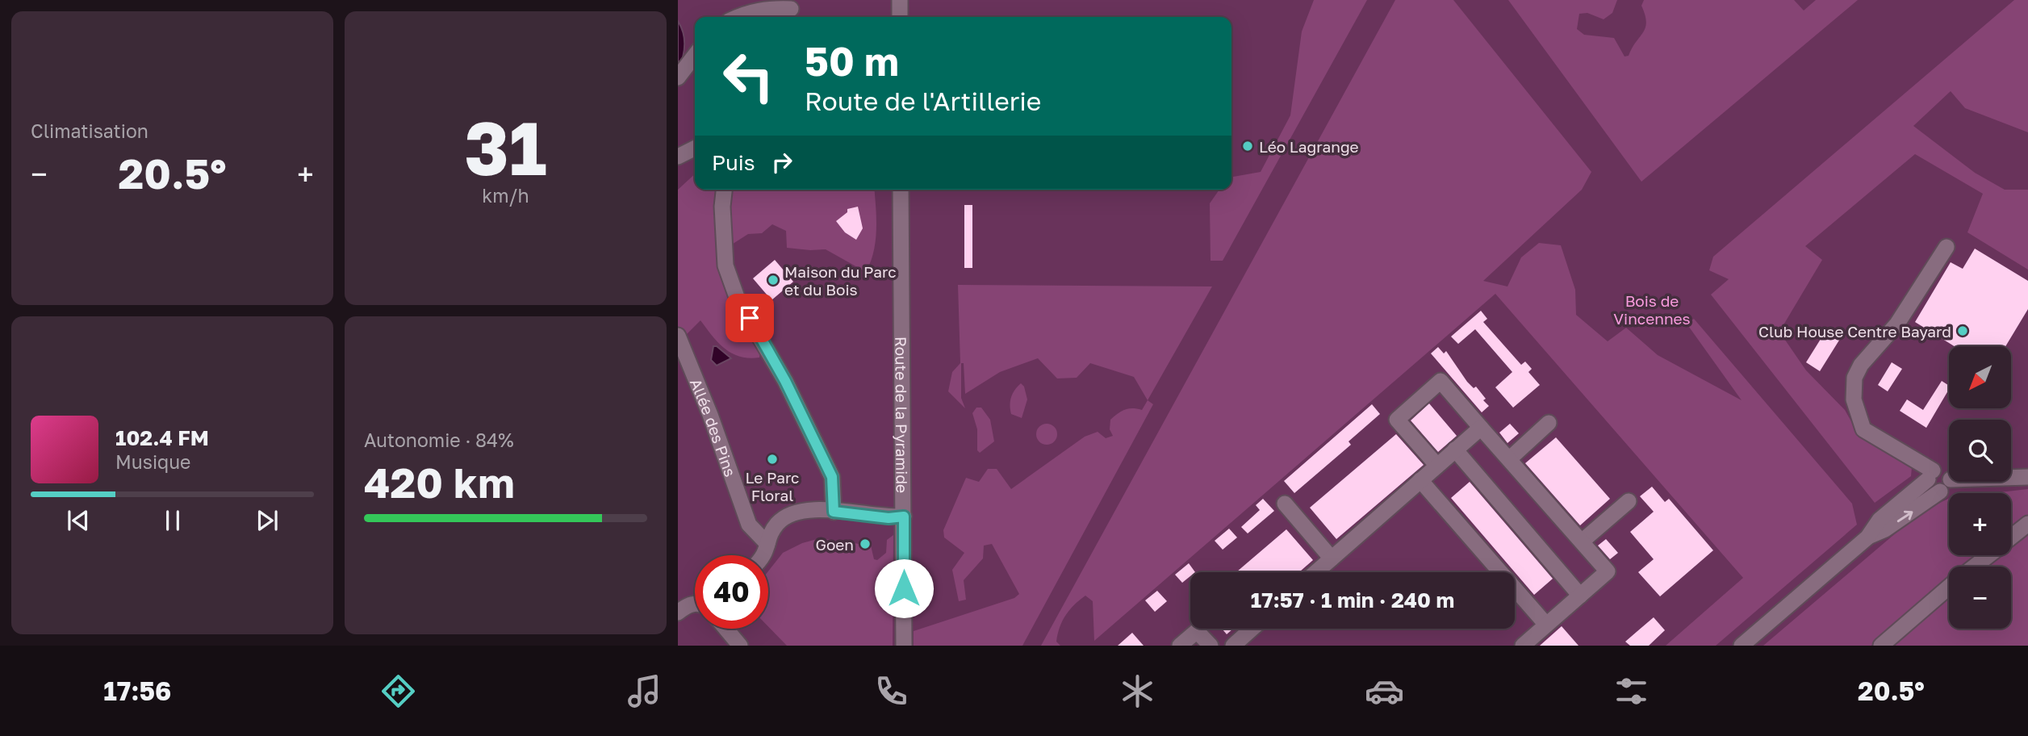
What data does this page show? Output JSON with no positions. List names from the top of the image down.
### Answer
{
  "streets": {
    "street": ["Route de la Pyramide", "Allée des Pins"]
  },
  "parks": ["Bois de Vincennes"],
  "places": [
    "Léo Lagrange",
    "Maison du Parc et du Bois",
    "Club House Centre Bayard",
    "Le Parc Floral",
    "Goen"
  ],
  "north": "bottom left",
  "page": {
    "tile": [
      "Climatisation",
      ["31", "km/h"],
      ["Autonomie · 84%", "420 km"]
    ],
    "turn": ["50 m", "Route de l'Artillerie"],
    "then": "Puis",
    "heat": ["−", "20.5°", "+"],
    "map_buttons": ["+", "−"],
    "song": ["102.4 FM", "Musique"],
    "limit": "40",
    "trip": "17:57 · 1 min · 240 m",
    "tabs": ["17:56", "20.5°"]
  }
}
